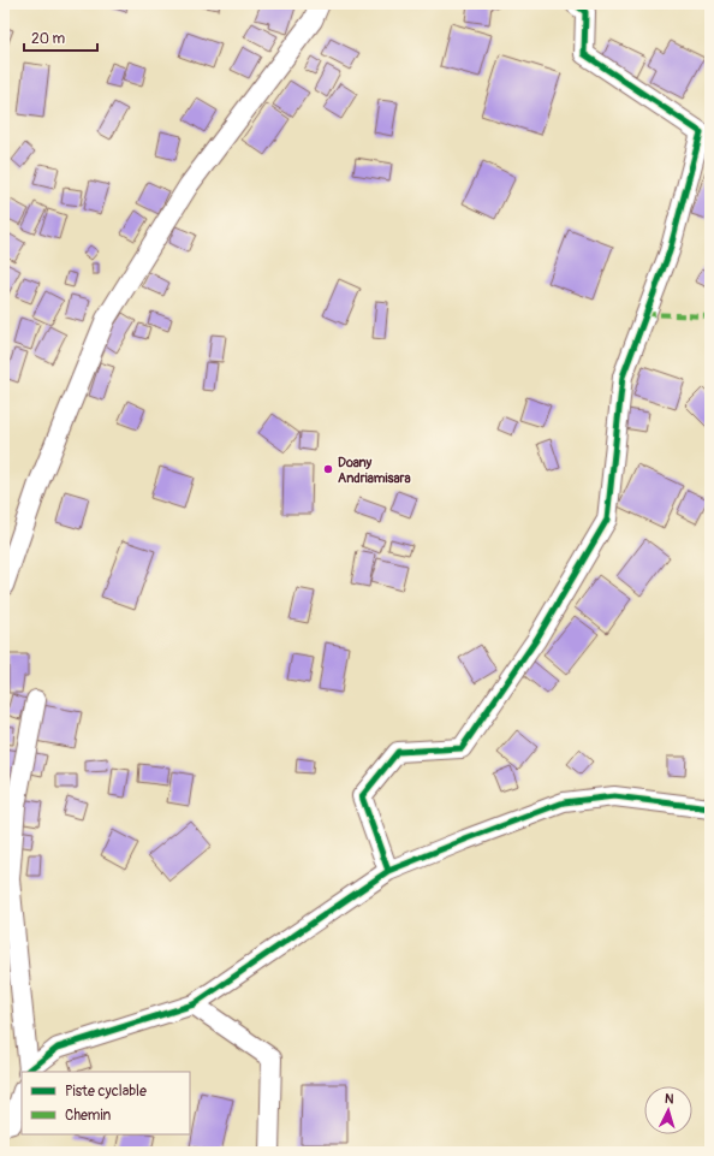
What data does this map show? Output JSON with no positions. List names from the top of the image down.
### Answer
{
  "places": ["Doany Andriamisara"],
  "legend": ["Piste cyclable", "Chemin"],
  "scale_bar": "20 m",
  "north": "top"
}
